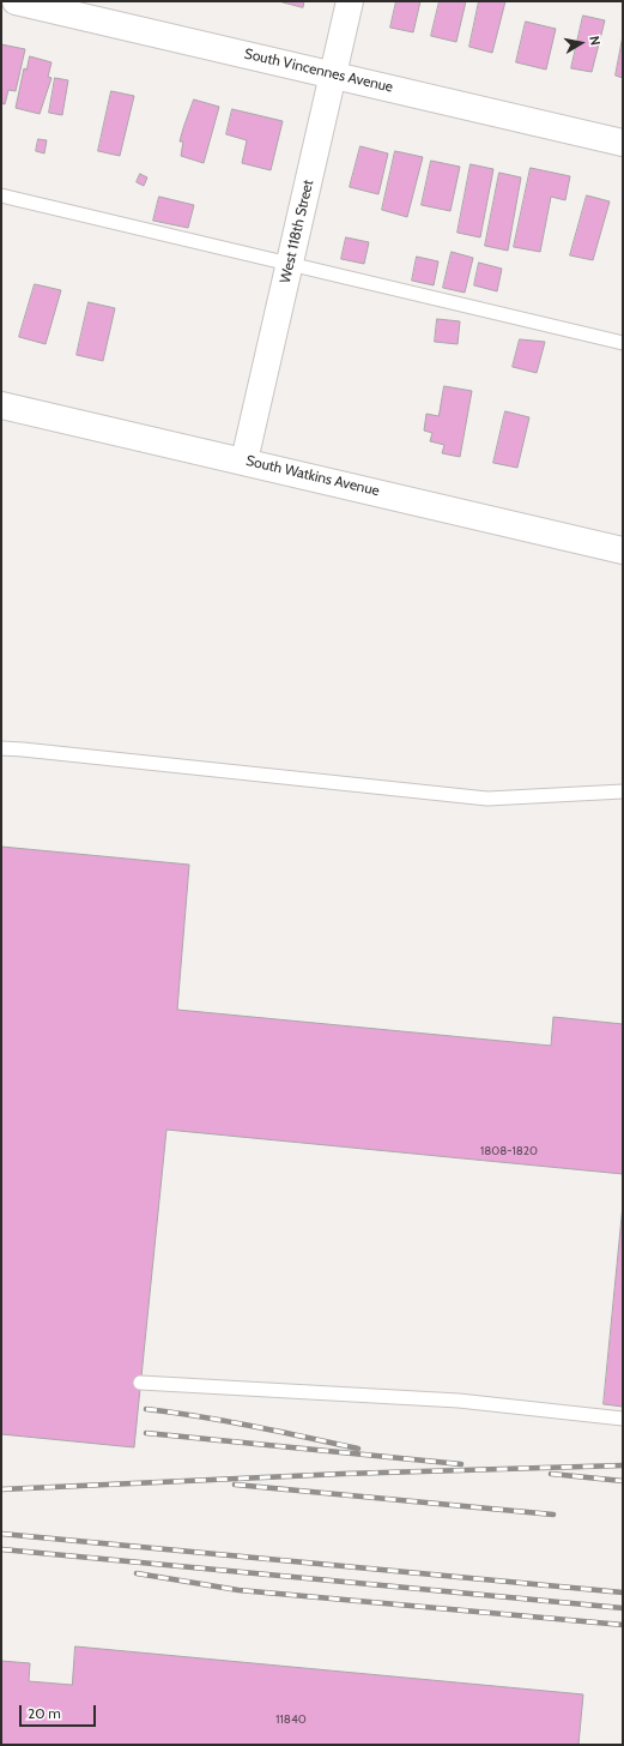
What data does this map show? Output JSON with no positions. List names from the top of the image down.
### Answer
{
  "streets": {
    "street": ["South Vincennes Avenue", "West 118th Street", "South Watkins Avenue"]
  },
  "crossings": [
    ["South Vincennes Avenue", "West 118th Street"],
    ["West 118th Street", "South Watkins Avenue"]
  ],
  "house_numbers": ["1808-1820", "11840"],
  "scale_bar": "20 m",
  "north": "right"
}
